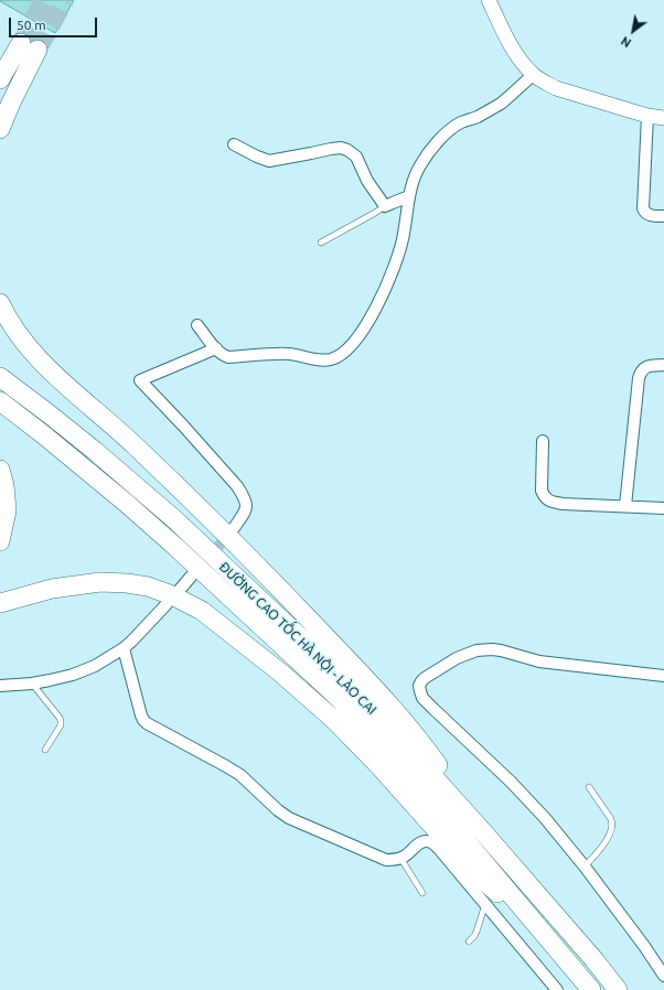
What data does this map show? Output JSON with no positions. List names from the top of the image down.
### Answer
{
  "streets": {
    "highway": ["ĐƯỜNG CAO TỐC HÀ NỘI - LÀO CAI"]
  },
  "scale_bar": "50 m",
  "north": "bottom left"
}
